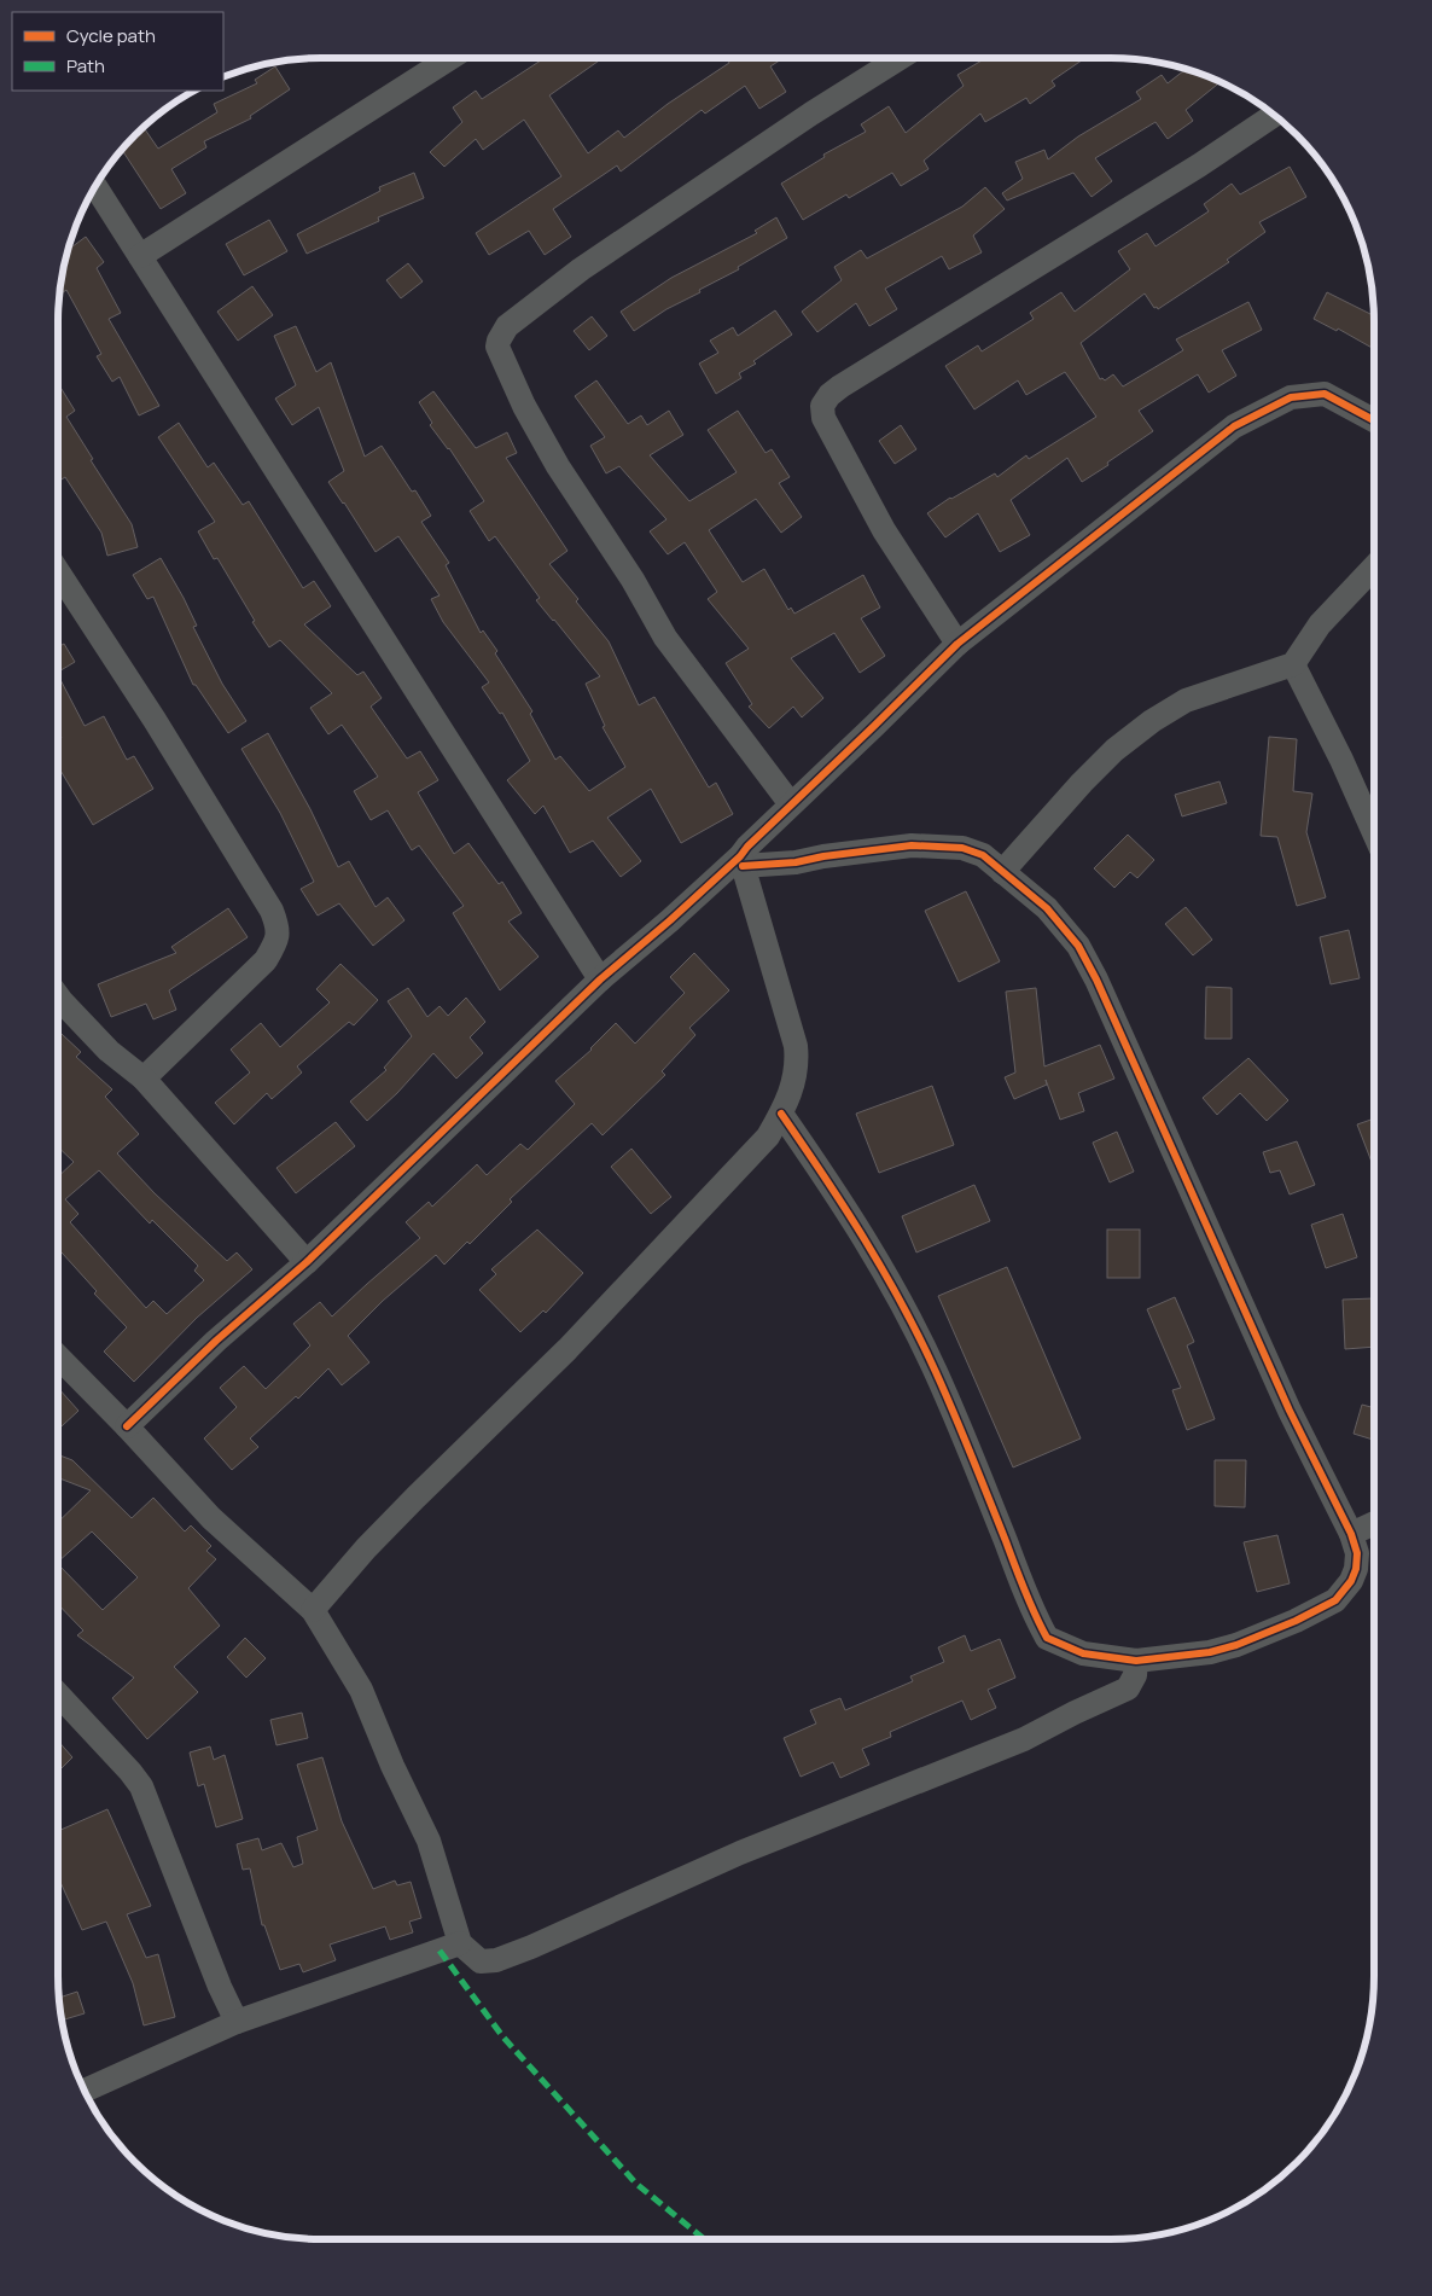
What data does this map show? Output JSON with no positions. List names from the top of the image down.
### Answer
{
  "legend": ["Cycle path", "Path"]
}
